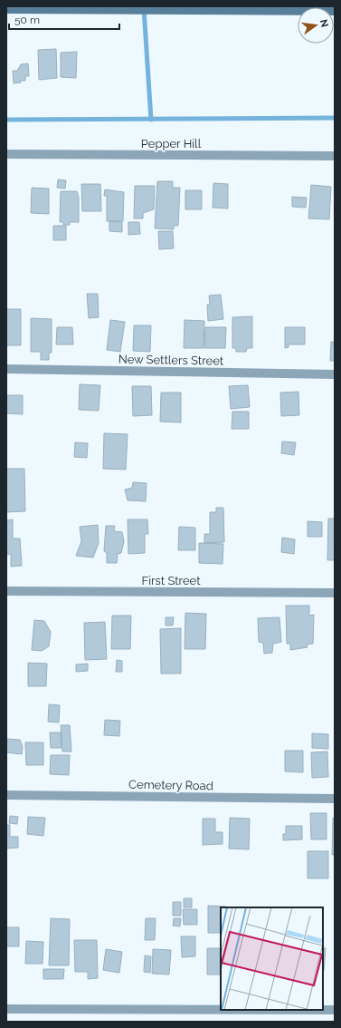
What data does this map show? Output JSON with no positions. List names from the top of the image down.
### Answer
{
  "streets": {
    "street": [
      "Pepper Hill",
      "New Settlers Street",
      "First Street",
      "Cemetery Road"
    ]
  },
  "scale_bar": "50 m",
  "north": "right"
}
